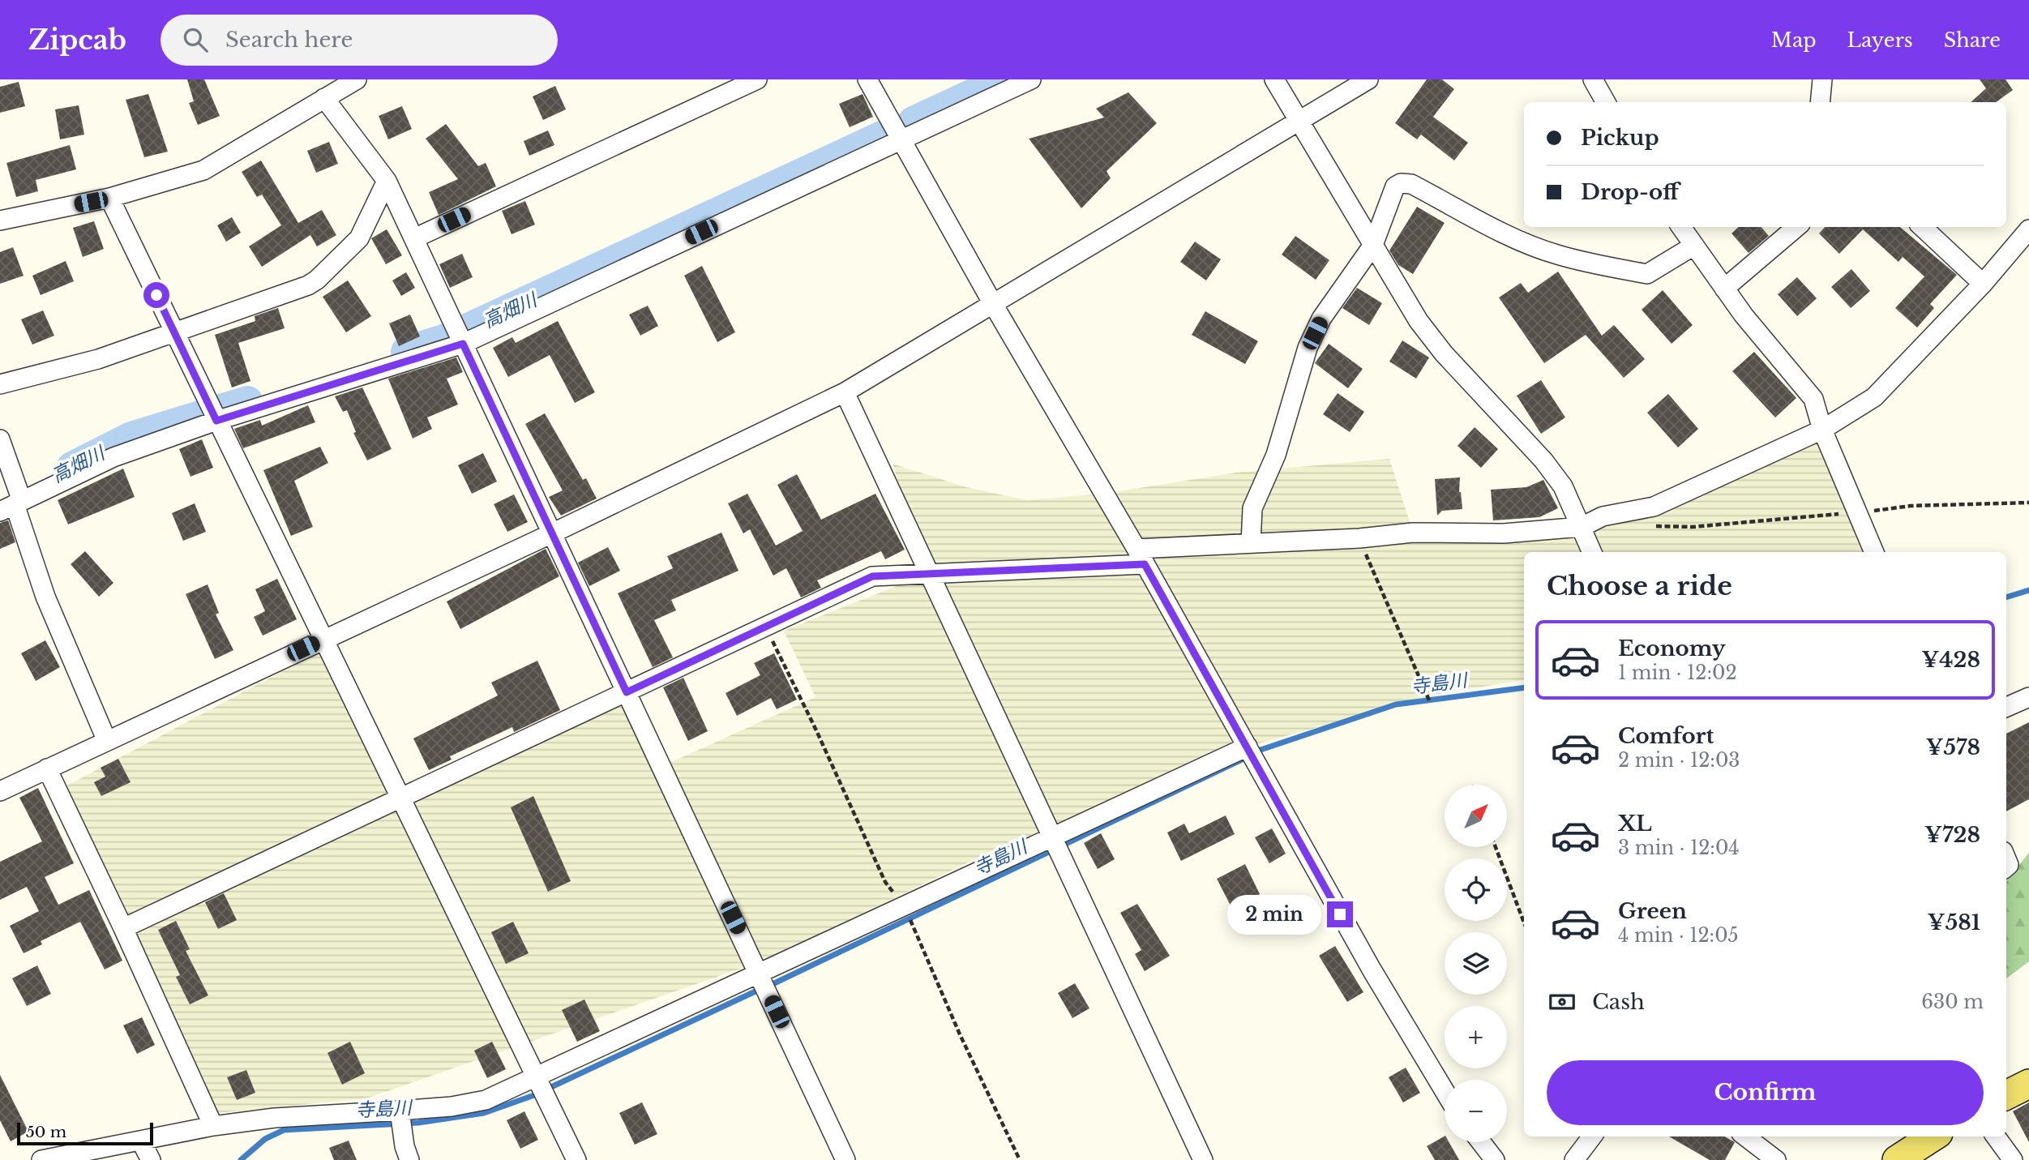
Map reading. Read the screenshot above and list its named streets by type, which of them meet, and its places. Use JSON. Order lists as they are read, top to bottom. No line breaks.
{"water":["高畑川","寺島川"],"scale_bar":"50 m","north":"top right","page":{"header":"Zipcab","search":"Search here","nav":["Map","Layers","Share"],"banner":["Pickup","Drop-off"],"heading":"Choose a ride","list":[{"name":"Economy","note":"1 min · 12:02","value":"¥428"},{"name":"Comfort","note":"2 min · 12:03","value":"¥578"},{"name":"XL","note":"3 min · 12:04","value":"¥728"},{"name":"Green","note":"4 min · 12:05","value":"¥581"}],"map_buttons":["+","−"],"bubble":"2 min","pay":["Cash","630 m"],"buttons":"Confirm","scale":"50 m"}}
